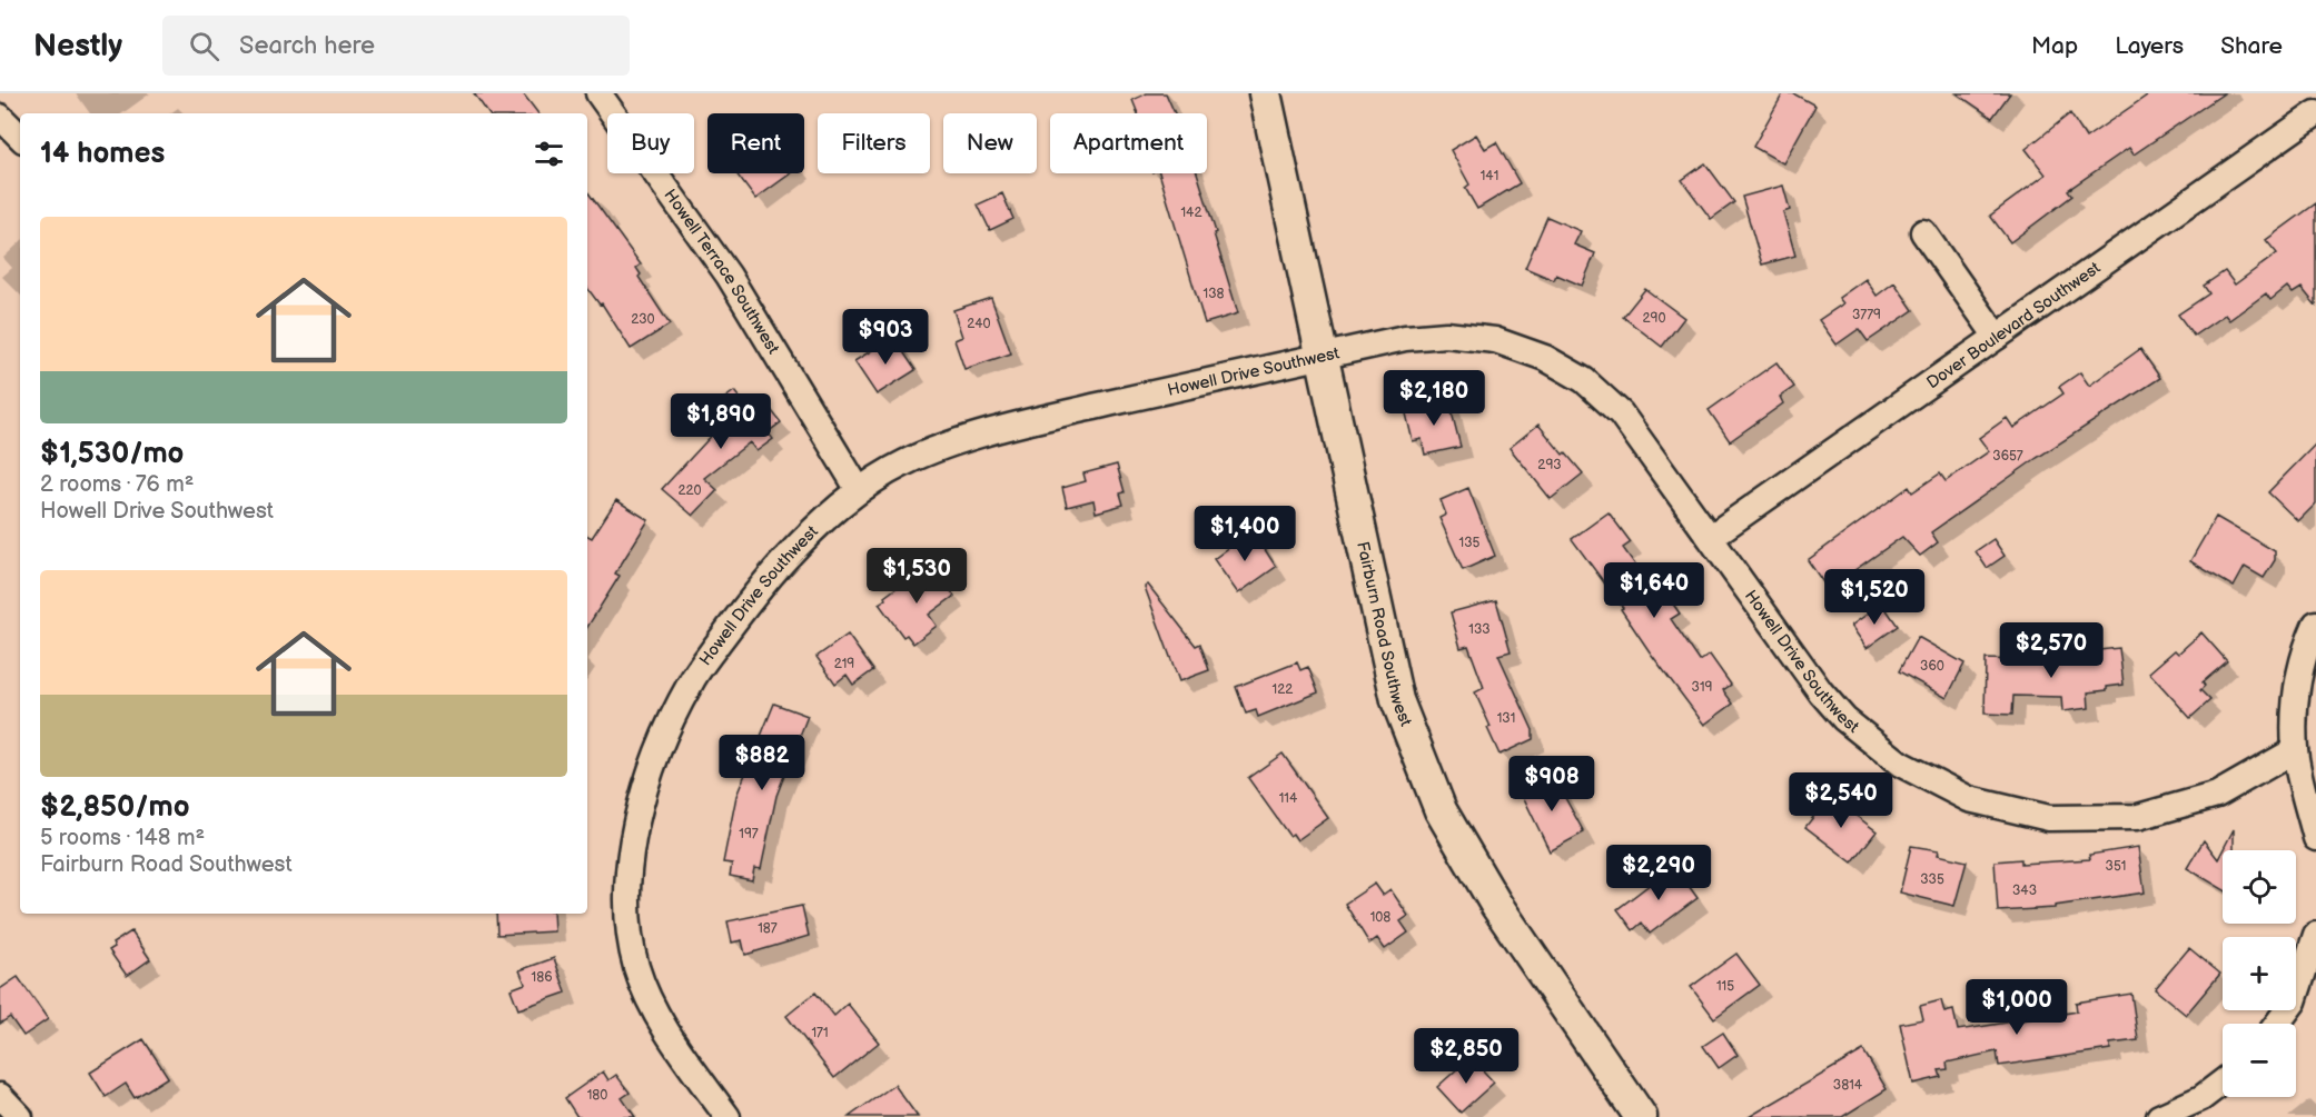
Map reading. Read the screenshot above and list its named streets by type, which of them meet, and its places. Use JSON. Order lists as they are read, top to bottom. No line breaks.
{"streets":{"street":["Howell Terrace Southwest","Dover Boulevard Southwest","Howell Drive Southwest","Fairburn Road Southwest"]},"crossings":[["Howell Terrace Southwest","Howell Drive Southwest"],["Dover Boulevard Southwest","Howell Drive Southwest"],["Howell Drive Southwest","Fairburn Road Southwest"]],"house_numbers":["141","142","138","3779","290","230","240","3657","293","220","135","133","219","360","319","122","131","114","197","351","335","343","108","187","186","115","171","3814","180"],"page":{"header":"Nestly","search":"Search here","nav":["Map","Layers","Share"],"chip":["Buy","Rent","Filters","New","Apartment"],"heading":"14 homes","list":[{"name":"$1,530/mo","note":"2 rooms · 76 m² · Howell Drive Southwest"},{"name":"$2,850/mo","note":"5 rooms · 148 m² · Fairburn Road Southwest"}],"price":["$903","$2,180","$1,890","$1,400","$1,530","$1,640","$1,520","$2,570","$882","$908","$2,540","$2,290","$1,000","$2,850"],"map_buttons":["+","−"]}}
